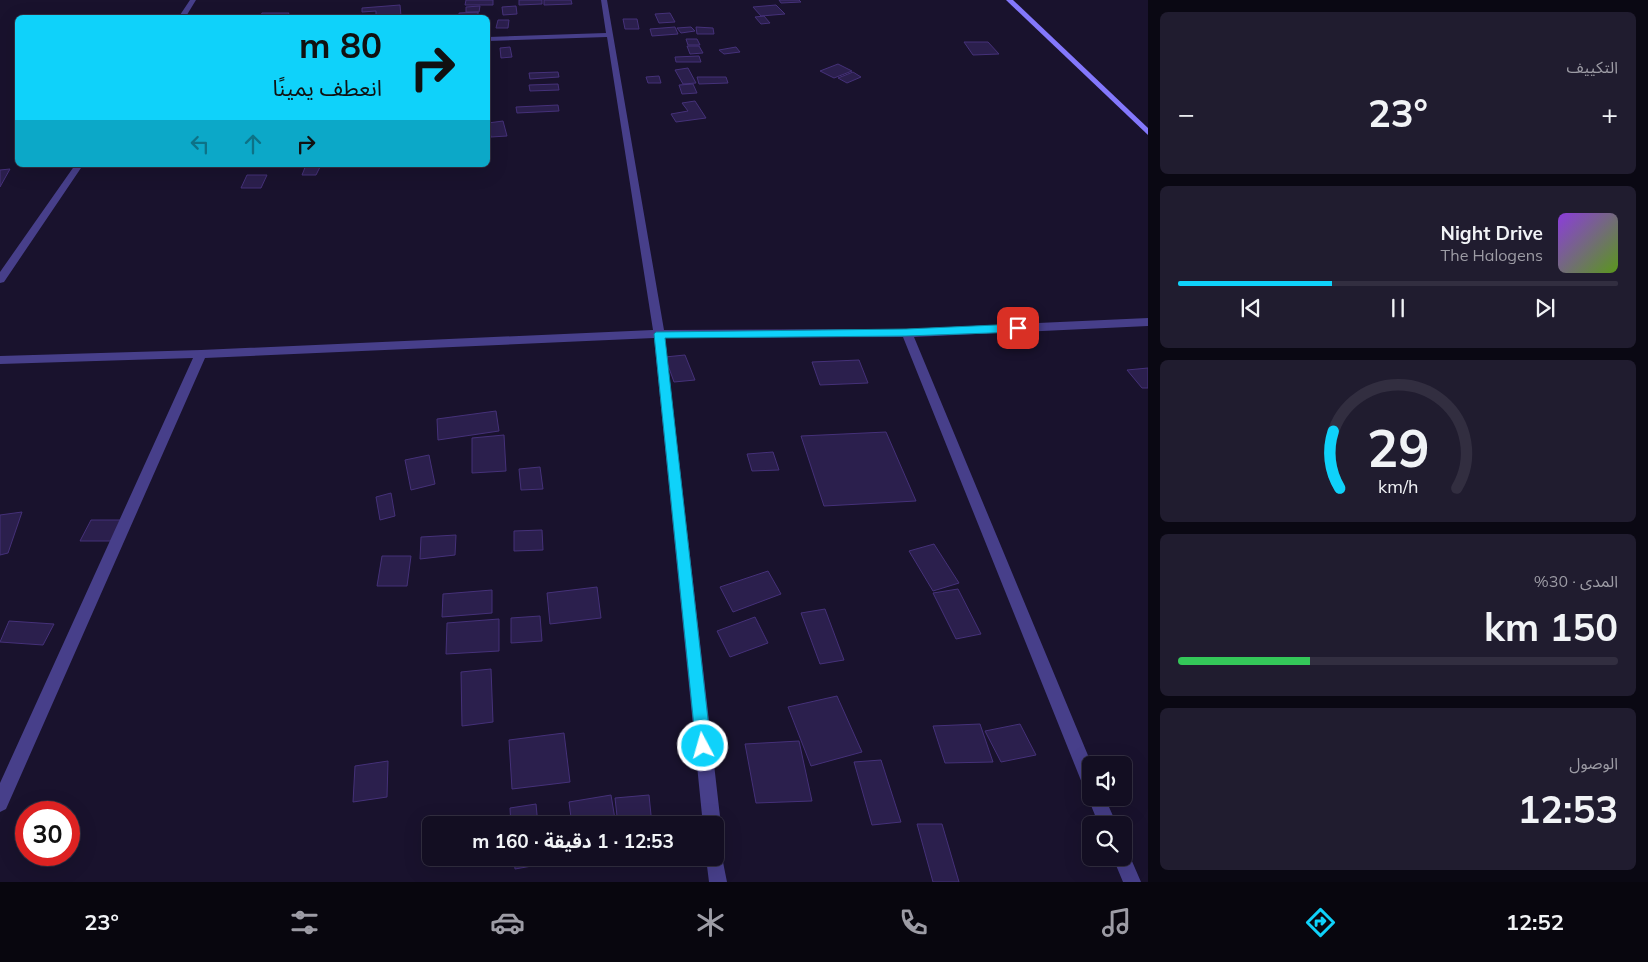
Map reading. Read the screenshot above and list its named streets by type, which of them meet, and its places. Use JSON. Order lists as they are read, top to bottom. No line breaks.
{"page":{"tile":["التكييف",["المدى · 30%","150 km"],["الوصول","12:53"]],"turn":["80 m","انعطف يمينًا"],"heat":["−","23°","+"],"song":["Night Drive","The Halogens"],"limit":"30","trip":"12:53 · 1 دقيقة · 160 m","tabs":["12:52","23°"],"gauge":["29","km/h"]}}
